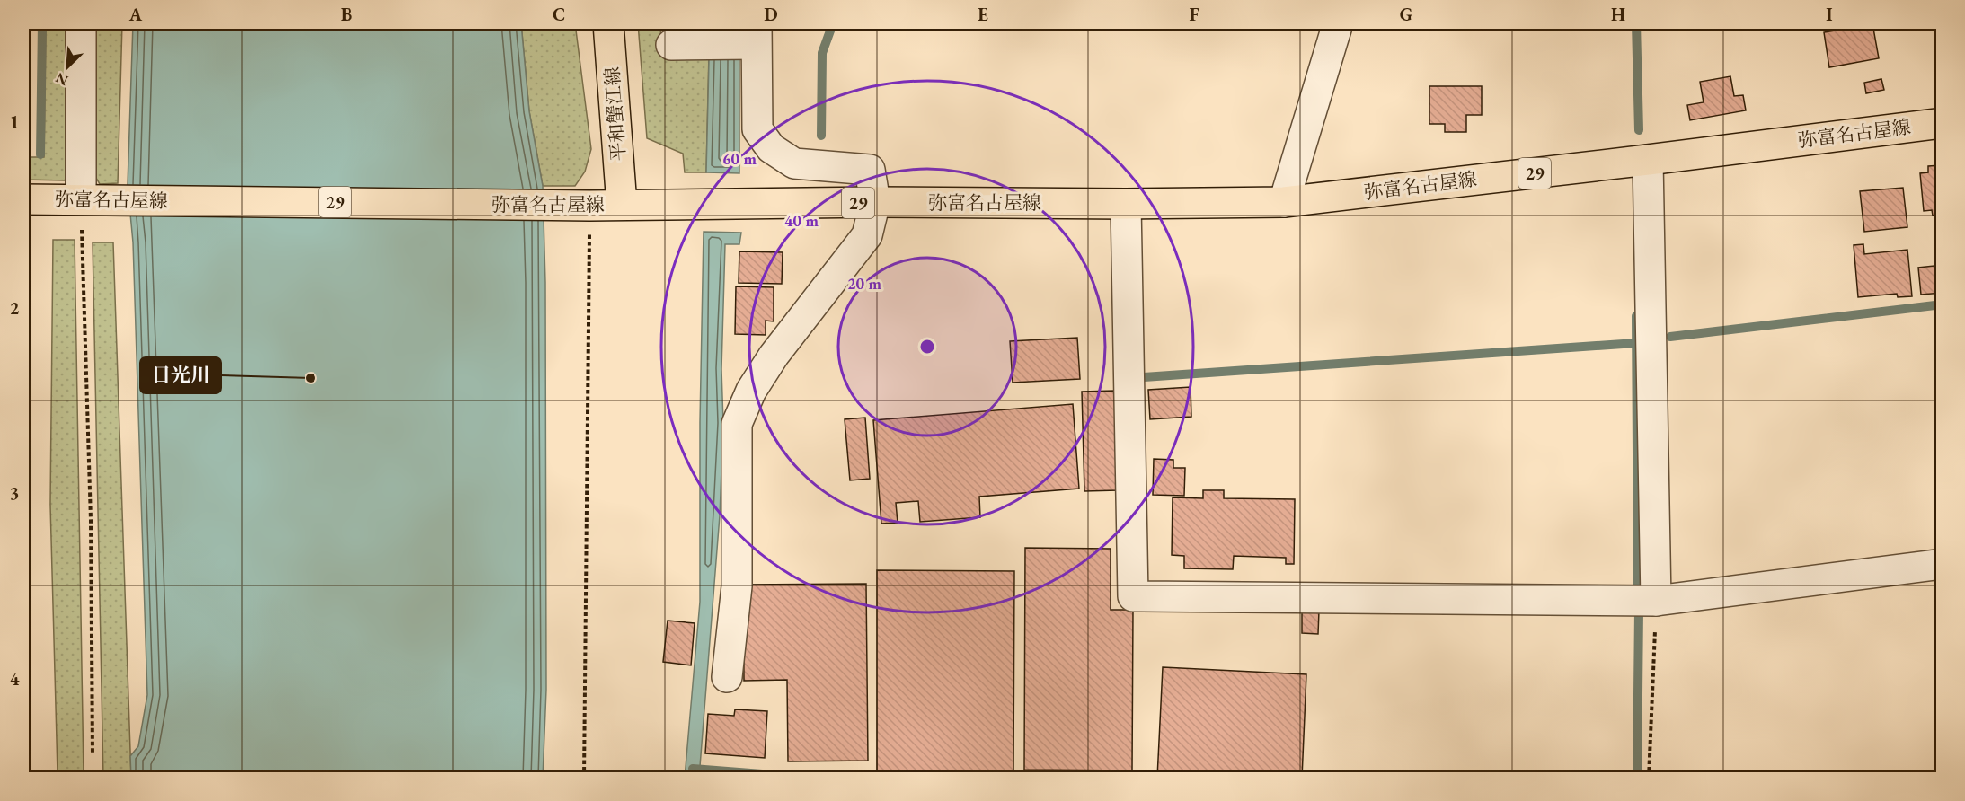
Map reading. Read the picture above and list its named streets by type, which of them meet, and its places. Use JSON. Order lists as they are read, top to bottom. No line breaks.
{"streets":{"main road":["平和蟹江線","弥富名古屋線","29"]},"crossings":[["平和蟹江線","弥富名古屋線"]],"places":["日光川"],"north":"bottom left","grid":{"columns":["A","B","C","D","E","F","G","H","I"],"rows":["1","2","3","4"]},"rings":["60 m","40 m","20 m"]}
